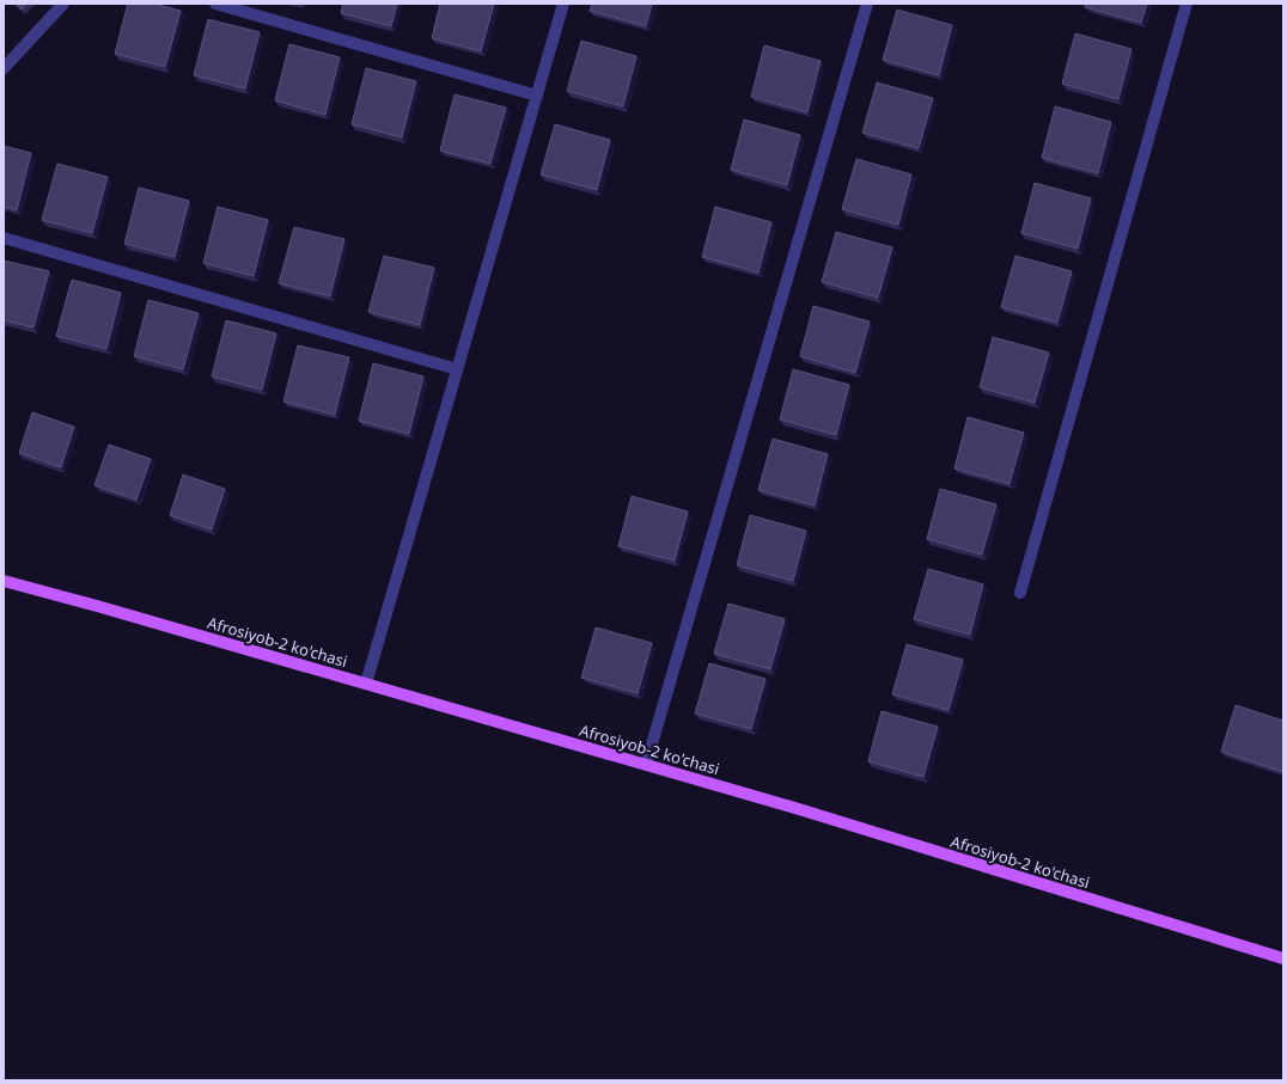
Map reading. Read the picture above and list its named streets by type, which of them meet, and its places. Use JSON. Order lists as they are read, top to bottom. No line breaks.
{"streets":{"main road":["Afrosiyob-2 ko'chasi"]}}
